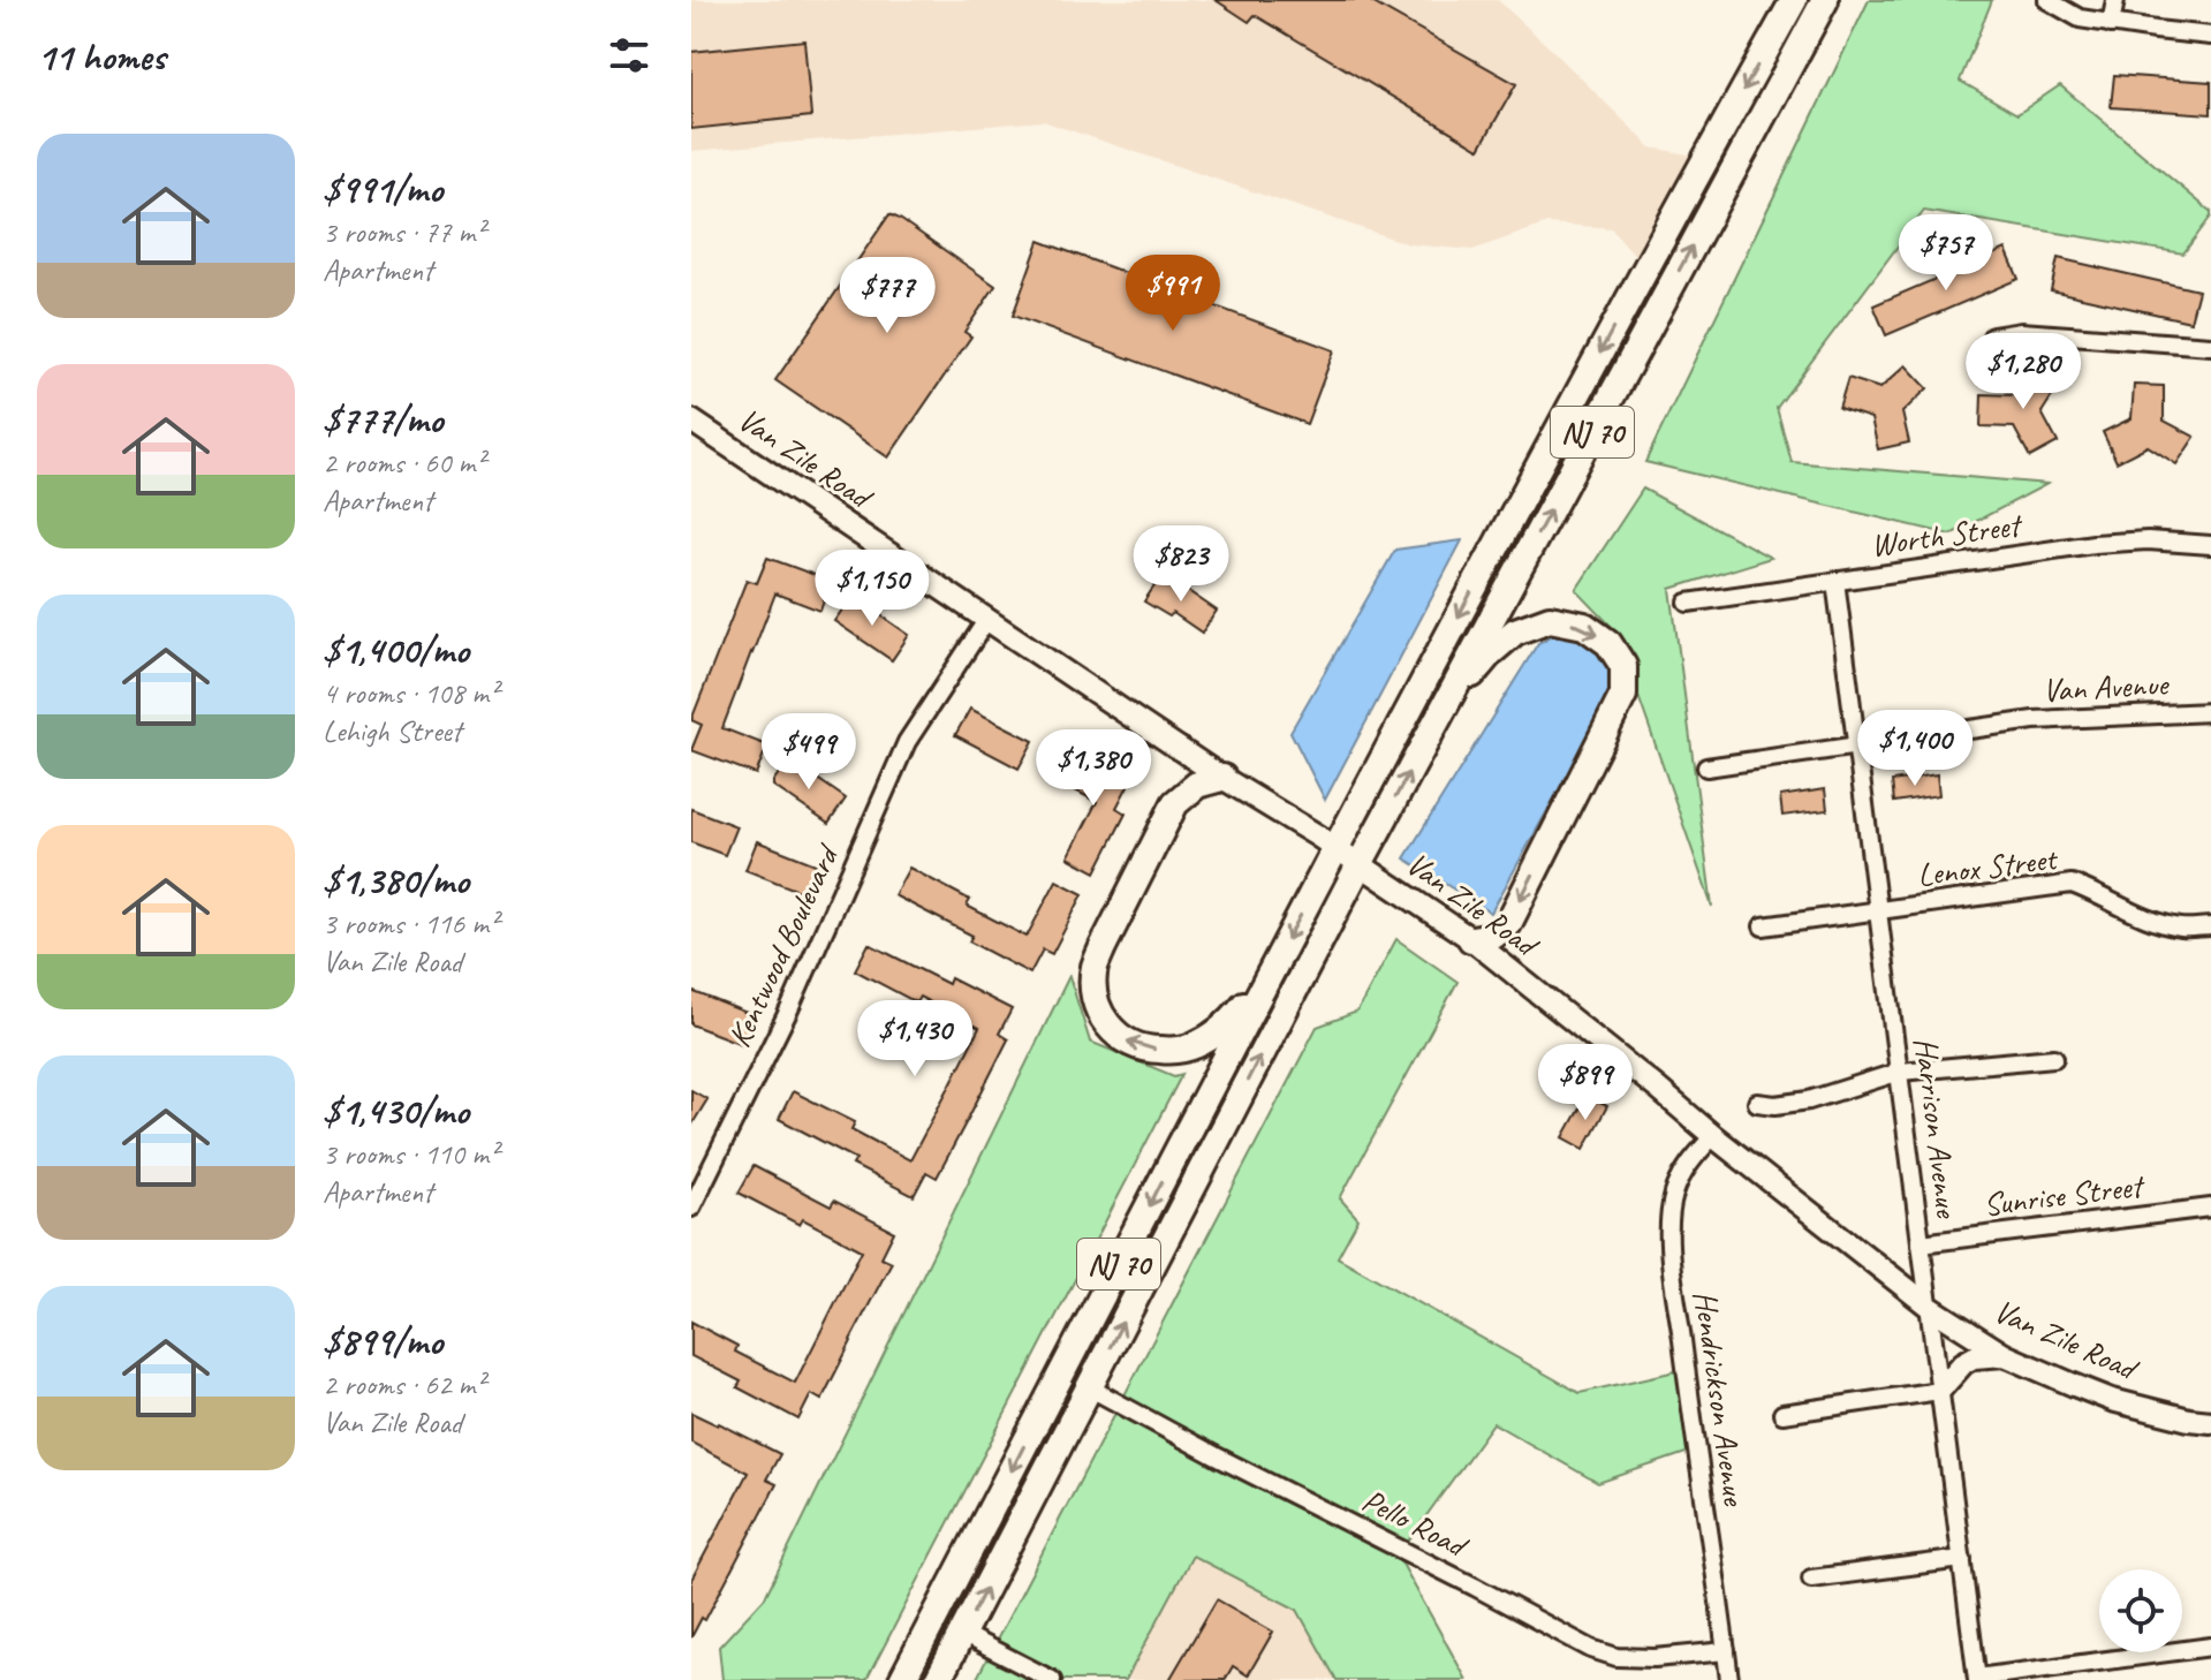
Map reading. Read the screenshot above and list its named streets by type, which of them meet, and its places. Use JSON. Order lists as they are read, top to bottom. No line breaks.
{"streets":{"highway":["NJ 70"],"street":["Van Zile Road","Worth Street","Van Avenue","Lenox Street","Kentwood Boulevard","Harrison Avenue","Sunrise Street","Hendrickson Avenue","Pello Road"]},"crossings":[["NJ 70","Van Zile Road"],["NJ 70","Pello Road"],["Van Zile Road","Kentwood Boulevard"],["Van Zile Road","Harrison Avenue"],["Van Zile Road","Hendrickson Avenue"],["Worth Street","Harrison Avenue"],["Van Avenue","Harrison Avenue"],["Lenox Street","Harrison Avenue"],["Harrison Avenue","Sunrise Street"],["Hendrickson Avenue","Pello Road"]],"page":{"heading":"11 homes","list":[{"name":"$991/mo","note":"3 rooms · 77 m² · Apartment"},{"name":"$777/mo","note":"2 rooms · 60 m² · Apartment"},{"name":"$1,400/mo","note":"4 rooms · 108 m² · Lehigh Street"},{"name":"$1,380/mo","note":"3 rooms · 116 m² · Van Zile Road"},{"name":"$1,430/mo","note":"3 rooms · 110 m² · Apartment"},{"name":"$899/mo","note":"2 rooms · 62 m² · Van Zile Road"}],"price":["$757","$991","$777","$1,280","$823","$1,150","$1,400","$499","$1,380","$1,430","$899"]}}
